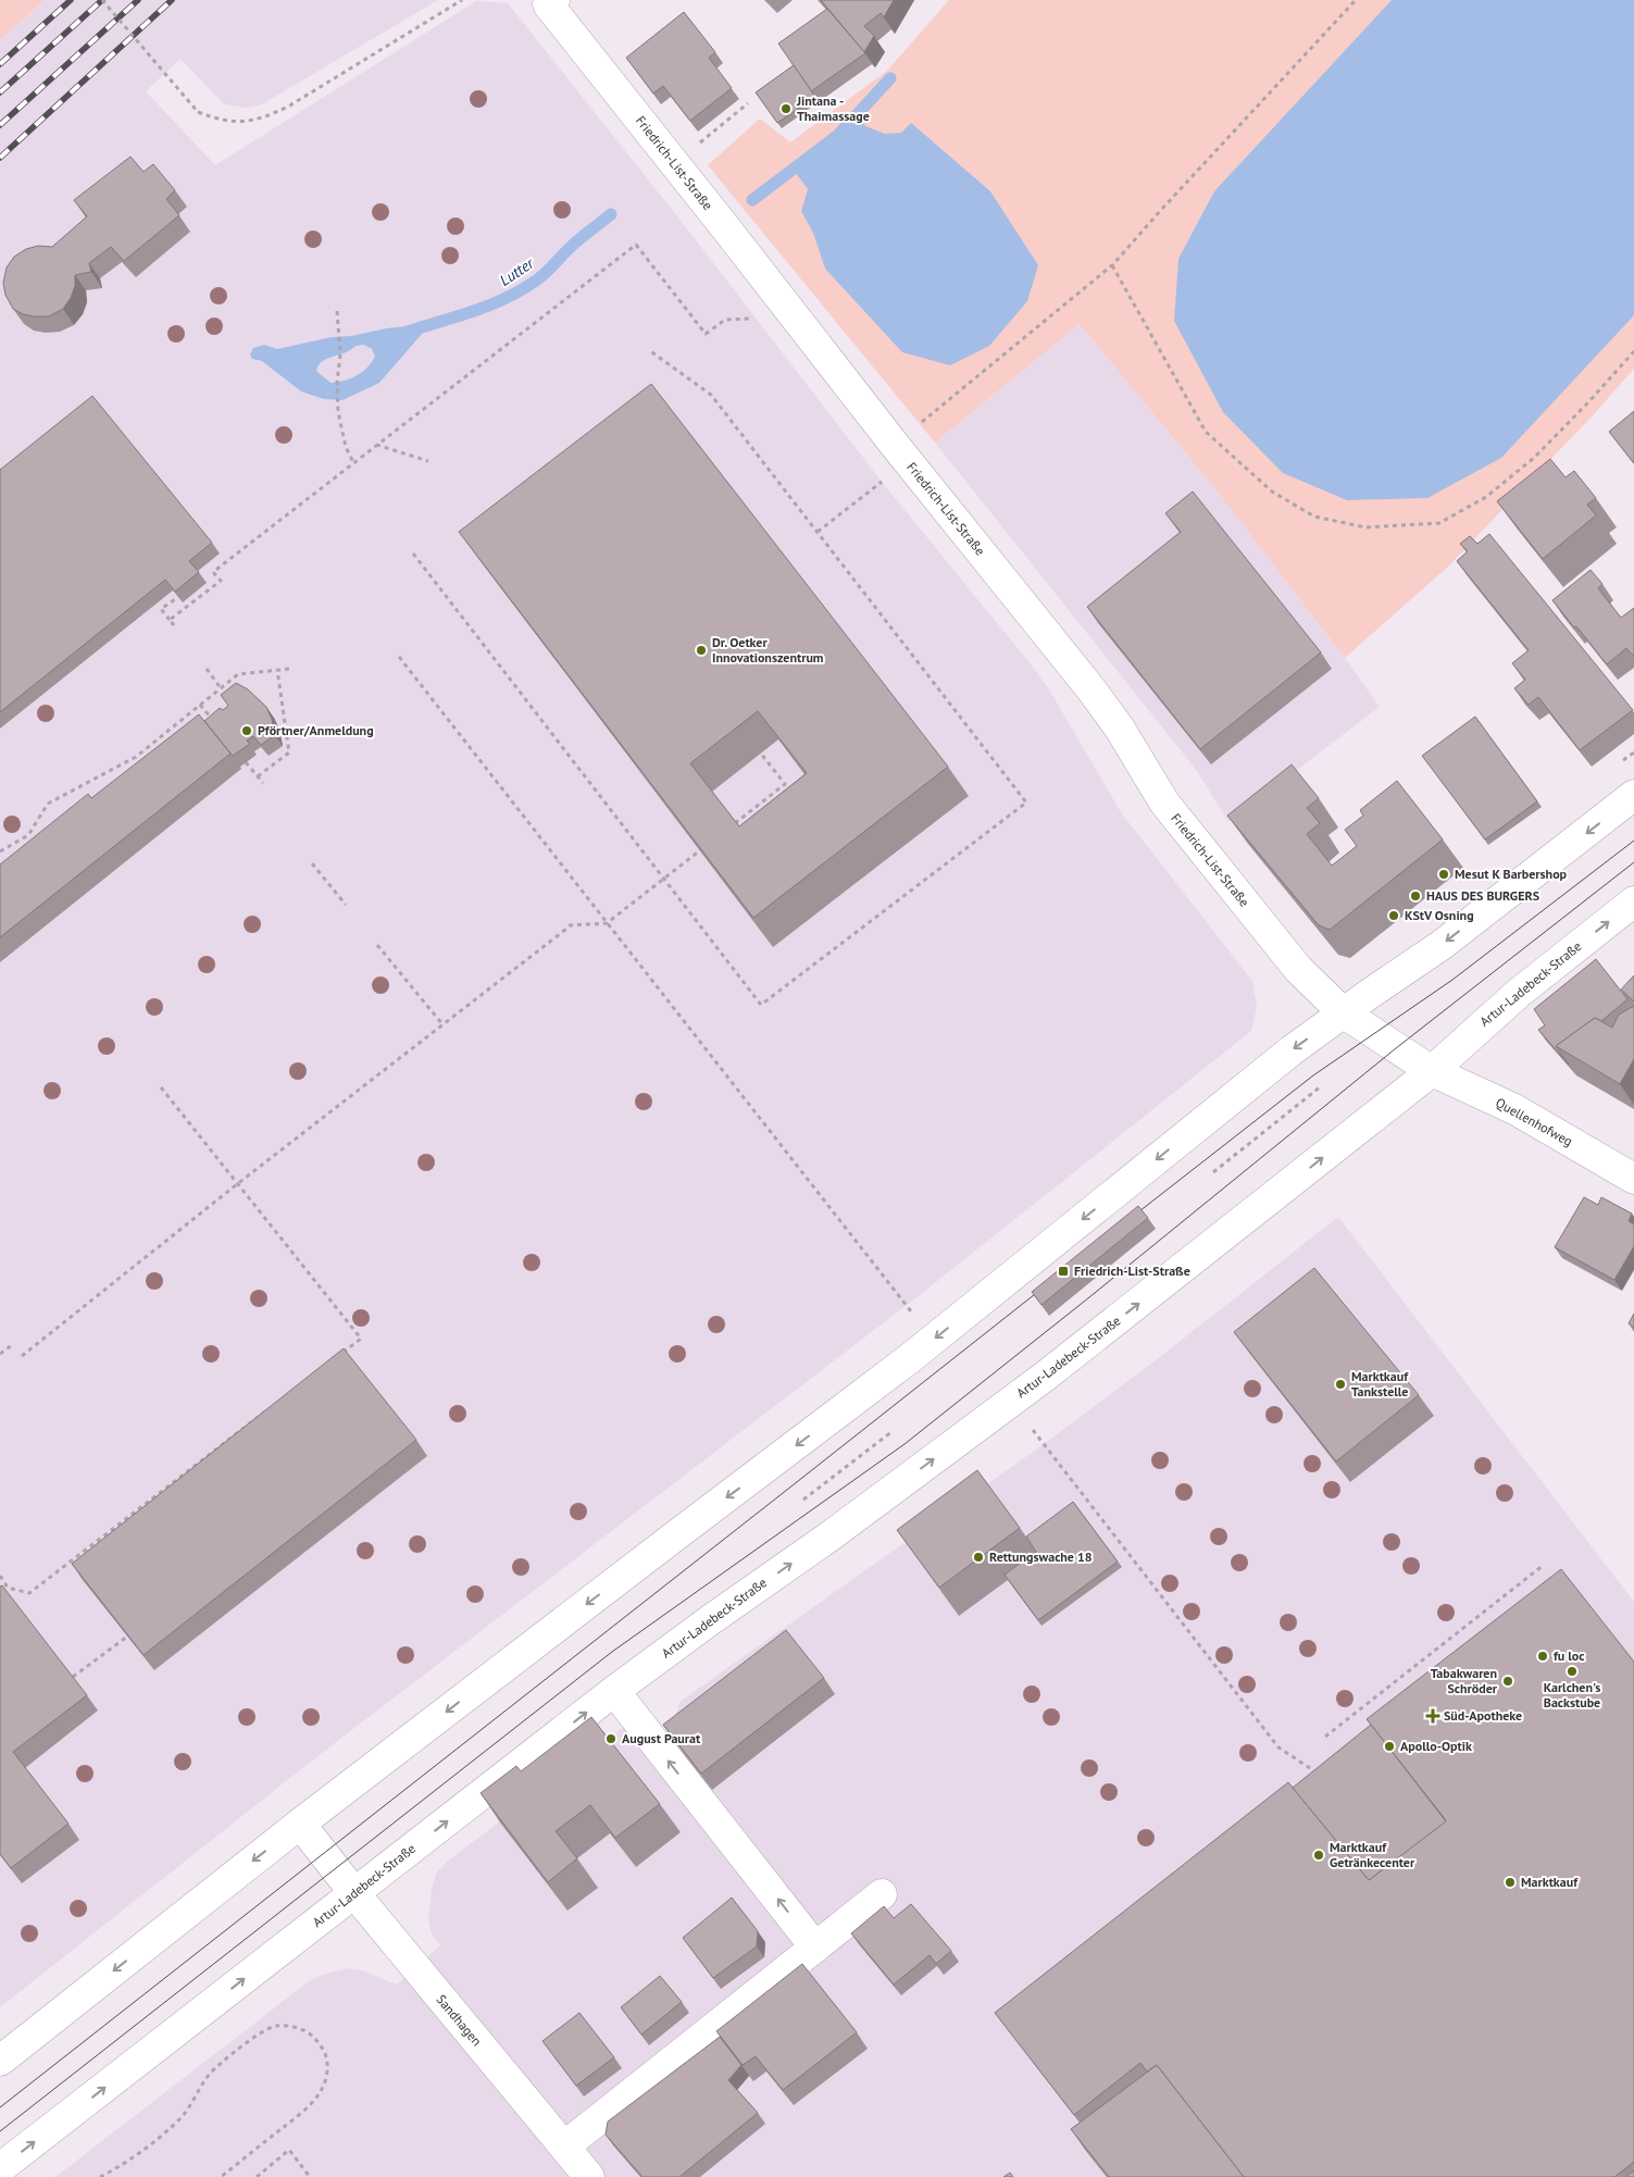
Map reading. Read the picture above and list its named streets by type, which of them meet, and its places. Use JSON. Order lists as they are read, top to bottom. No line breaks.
{"streets":{"street":["Friedrich-List-Straße","Artur-Ladebeck-Straße","Quellenhofweg","Sandhagen"]},"crossings":[["Artur-Ladebeck-Straße","Quellenhofweg"],["Artur-Ladebeck-Straße","Sandhagen"]],"water":["Lutter"],"places":{"other":["Jintana - Thaimassage","Dr. Oetker Innovationszentrum","Pförtner/Anmeldung","Mesut K Barbershop","HAUS DES BURGERS","KStV Osning","Marktkauf Tankstelle","Rettungswache 18","fu loc","Karlchen's Backstube","Tabakwaren Schröder","August Paurat","Apollo-Optik","Marktkauf Getränkecenter","Marktkauf"],"transit":["Friedrich-List-Straße"],"health":["Süd-Apotheke"]}}
